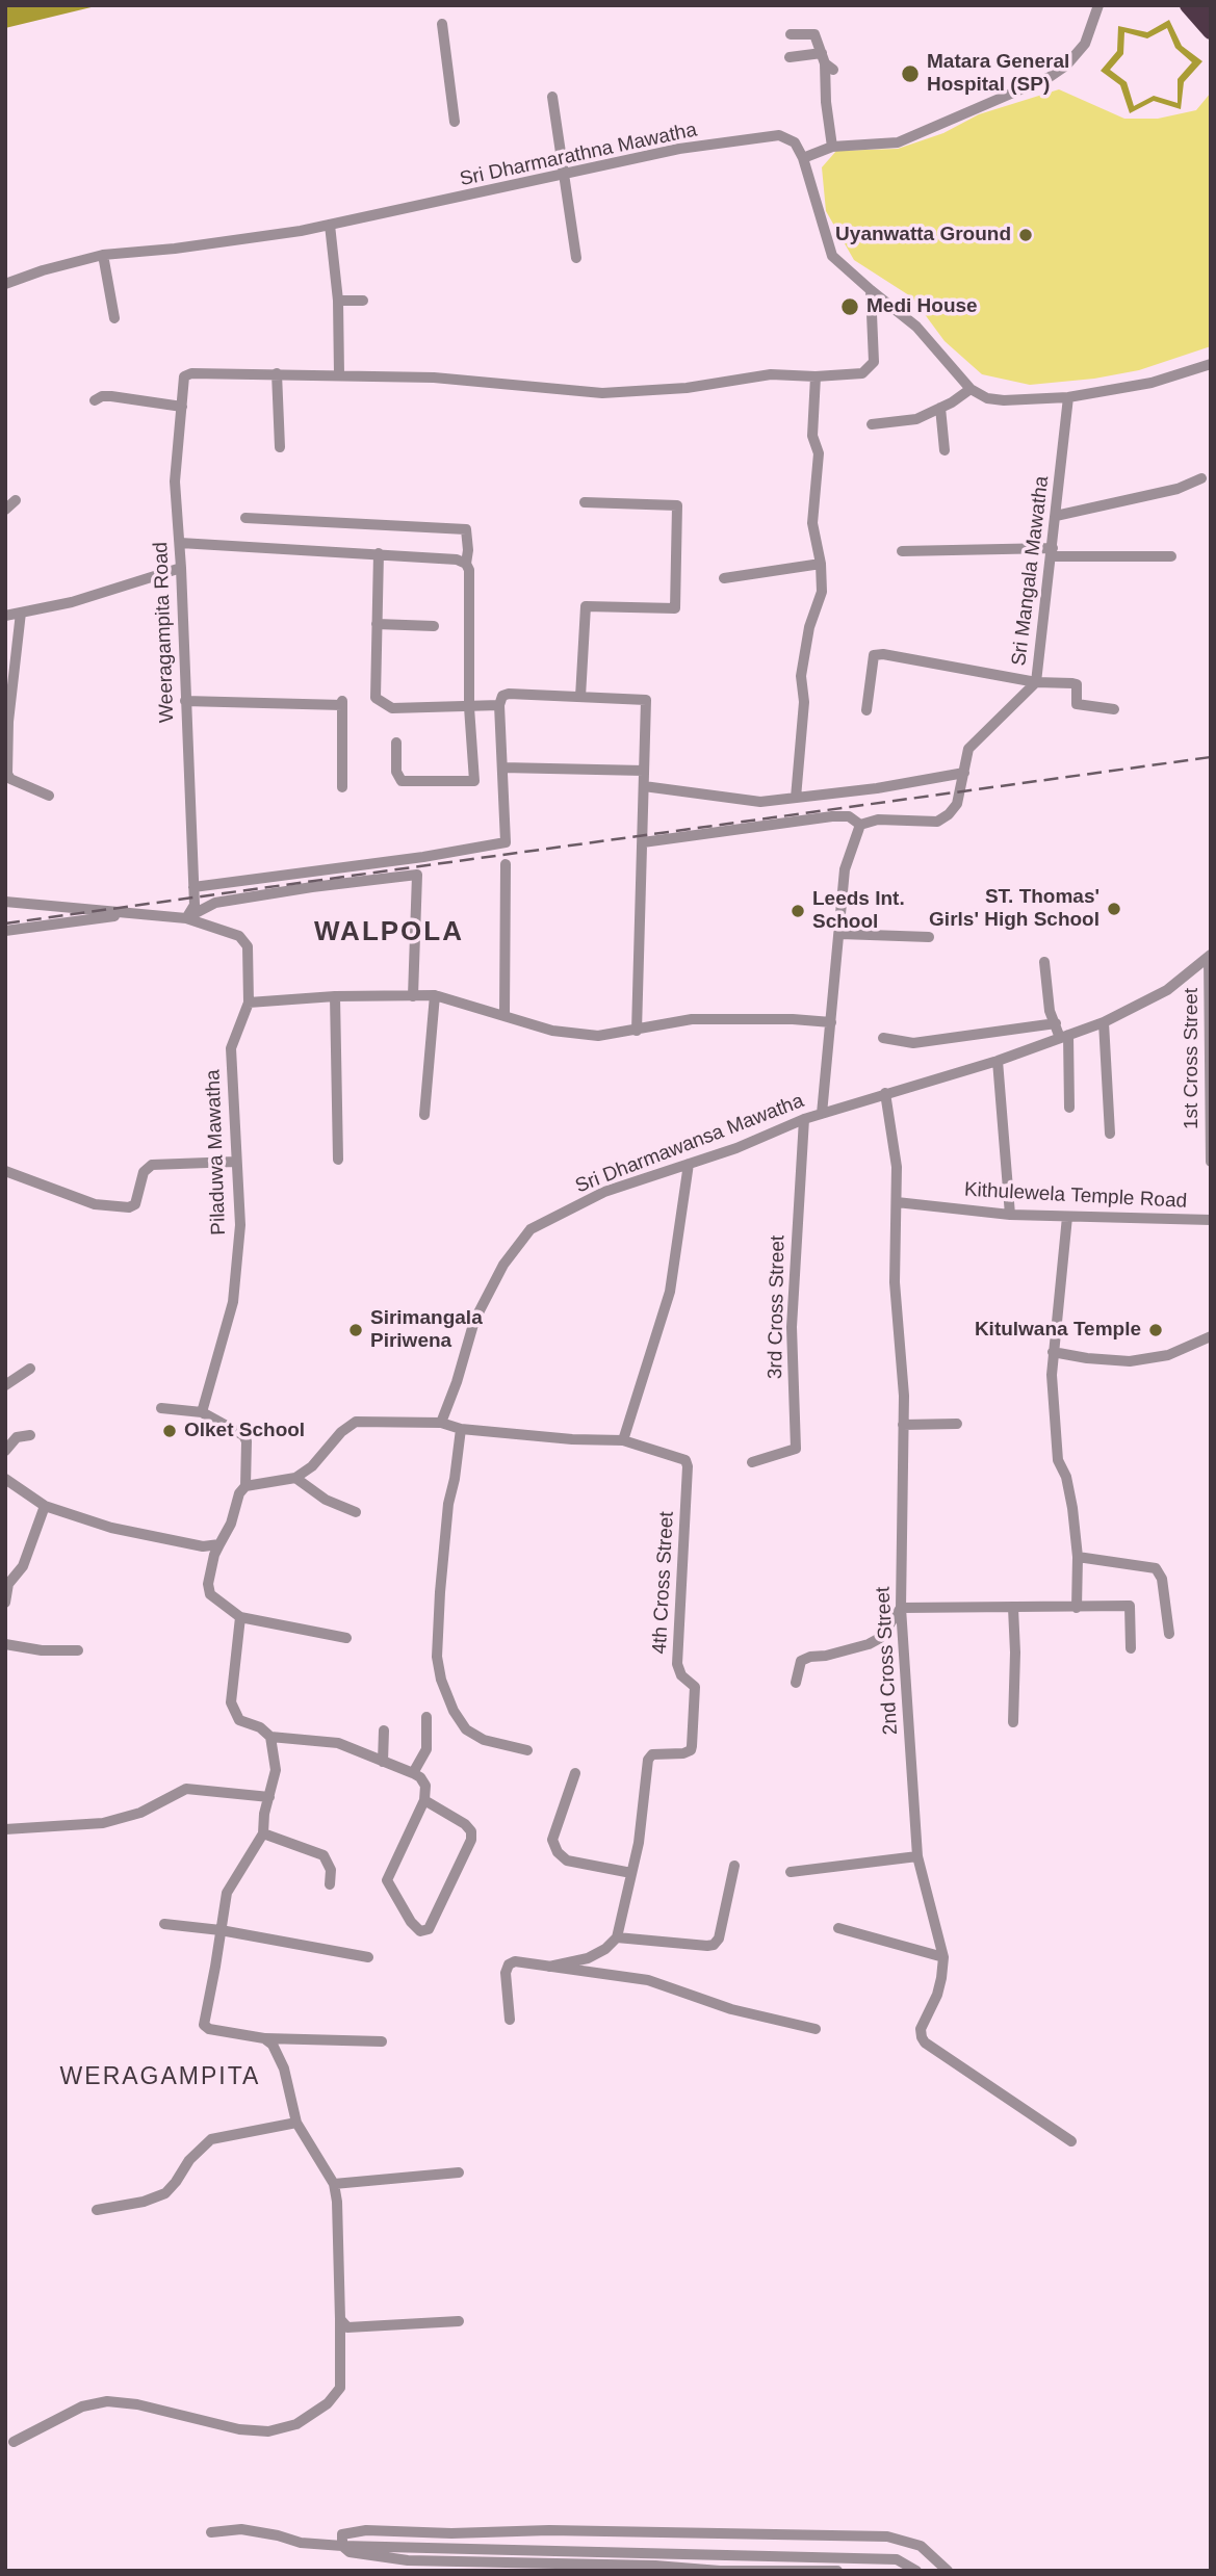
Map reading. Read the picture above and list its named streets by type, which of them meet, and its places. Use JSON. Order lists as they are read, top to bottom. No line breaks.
{"streets":{"street":["Sri Dharmarathna Mawatha","Sri Mangala Mawatha","Weeragampita Road","1st Cross Street","Sri Dharmawansa Mawatha","Piladuwa Mawatha","Kithulewela Temple Road","3rd Cross Street","4th Cross Street","2nd Cross Street"]},"crossings":[["Weeragampita Road","Piladuwa Mawatha"],["1st Cross Street","Sri Dharmawansa Mawatha"],["Sri Dharmawansa Mawatha","3rd Cross Street"],["Sri Dharmawansa Mawatha","2nd Cross Street"],["Kithulewela Temple Road","2nd Cross Street"]],"districts":["WALPOLA","WERAGAMPITA"],"places":["Matara General Hospital (SP)","Uyanwatta Ground","Medi House","ST. Thomas' Girls' High School","Leeds Int. School","Sirimangala Piriwena","Kitulwana Temple","Olket School"]}
